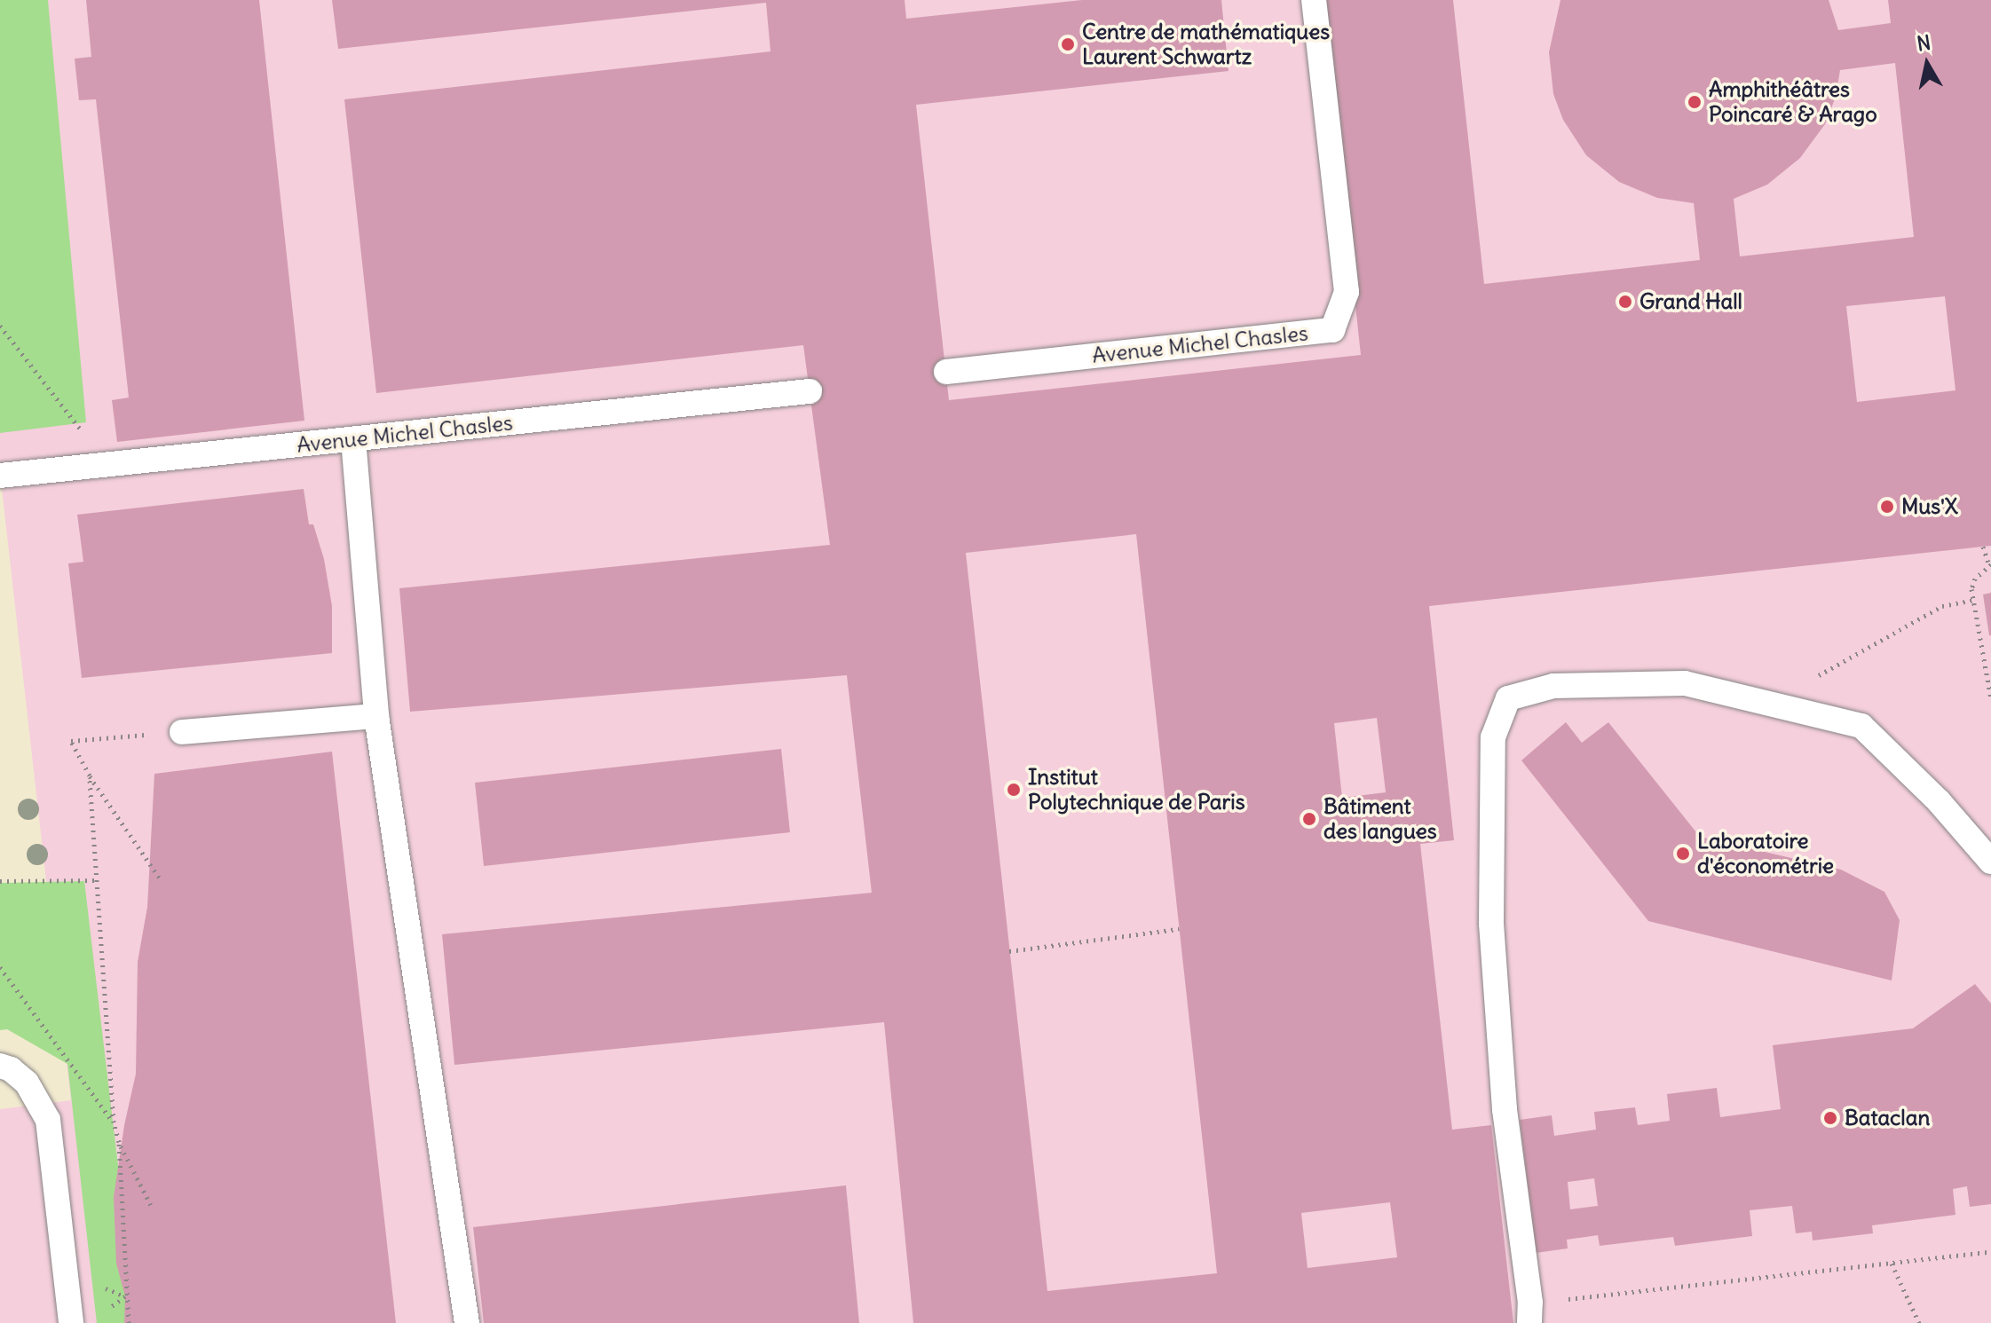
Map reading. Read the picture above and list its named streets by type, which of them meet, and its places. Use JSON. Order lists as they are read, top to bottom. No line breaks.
{"streets":{"lane":["Avenue Michel Chasles"]},"places":["Centre de mathématiques Laurent Schwartz","Amphithéâtres Poincaré & Arago","Grand Hall","Mus'X","Institut Polytechnique de Paris","Bâtiment des langues","Laboratoire d'économétrie","Bataclan"],"north":"top"}
